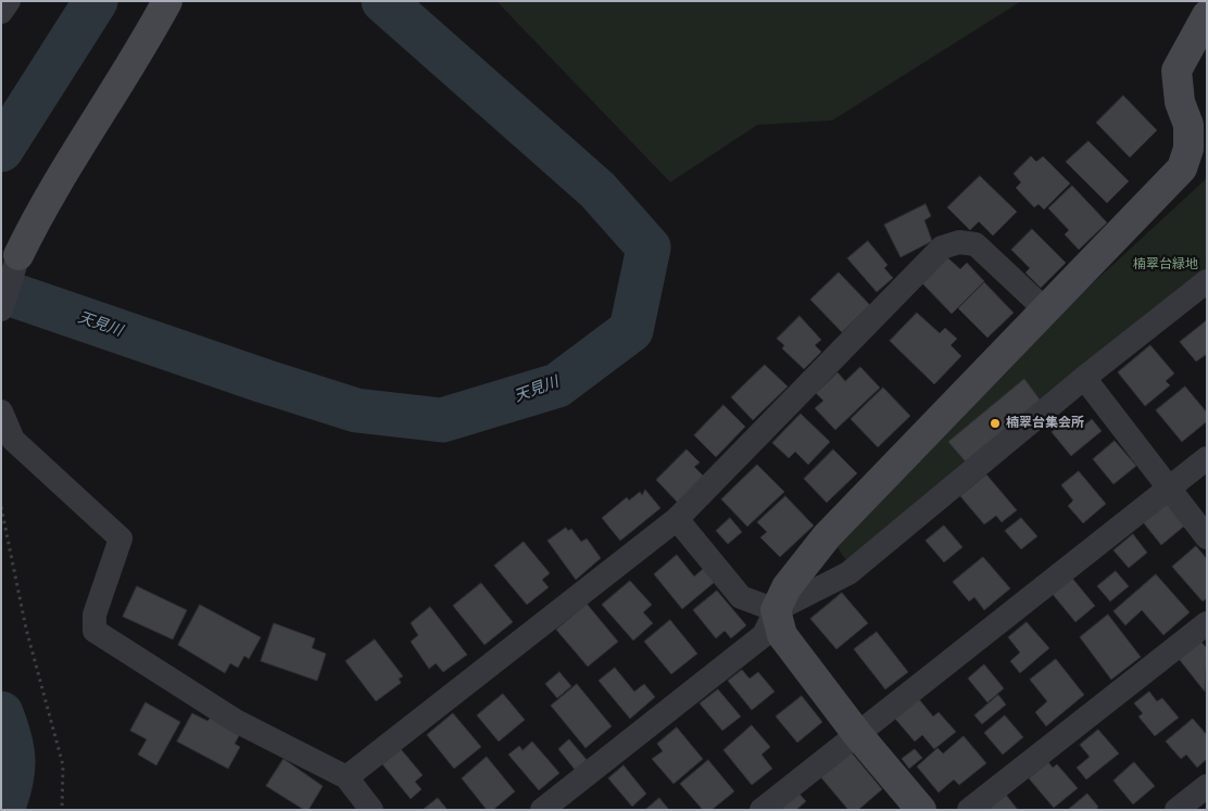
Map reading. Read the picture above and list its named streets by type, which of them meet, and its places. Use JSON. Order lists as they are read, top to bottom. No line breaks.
{"water":["天見川"],"parks":["楠翠台緑地"],"places":["楠翠台集会所"]}
